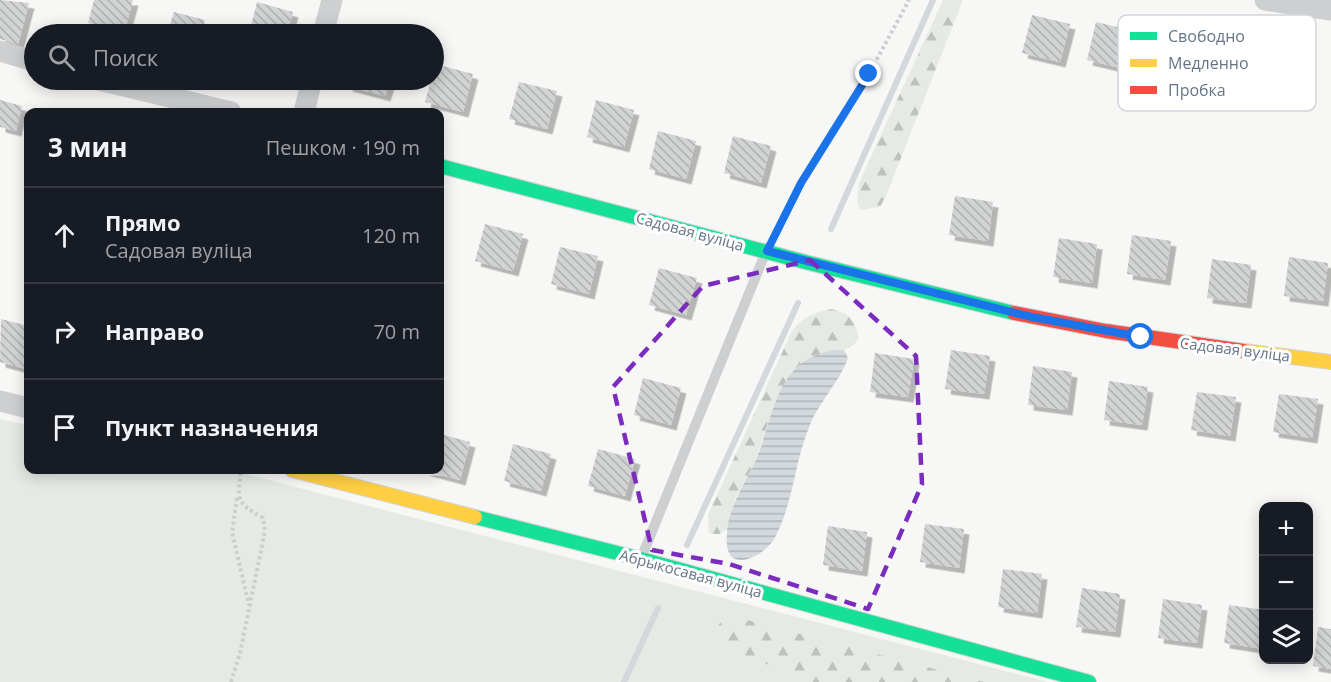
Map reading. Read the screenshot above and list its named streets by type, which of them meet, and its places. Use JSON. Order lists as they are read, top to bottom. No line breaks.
{"streets":{"street":["Садовая вуліца","Абрыкосавая вуліца"]},"legend":["Свободно","Медленно","Пробка"],"page":{"search":"Поиск","heading":["3 мин","Пешком · 190 m"],"list":[["Прямо","Садовая вуліца","120 m"],["Направо","70 m"],"Пункт назначения"],"map_buttons":["+","−"]}}
